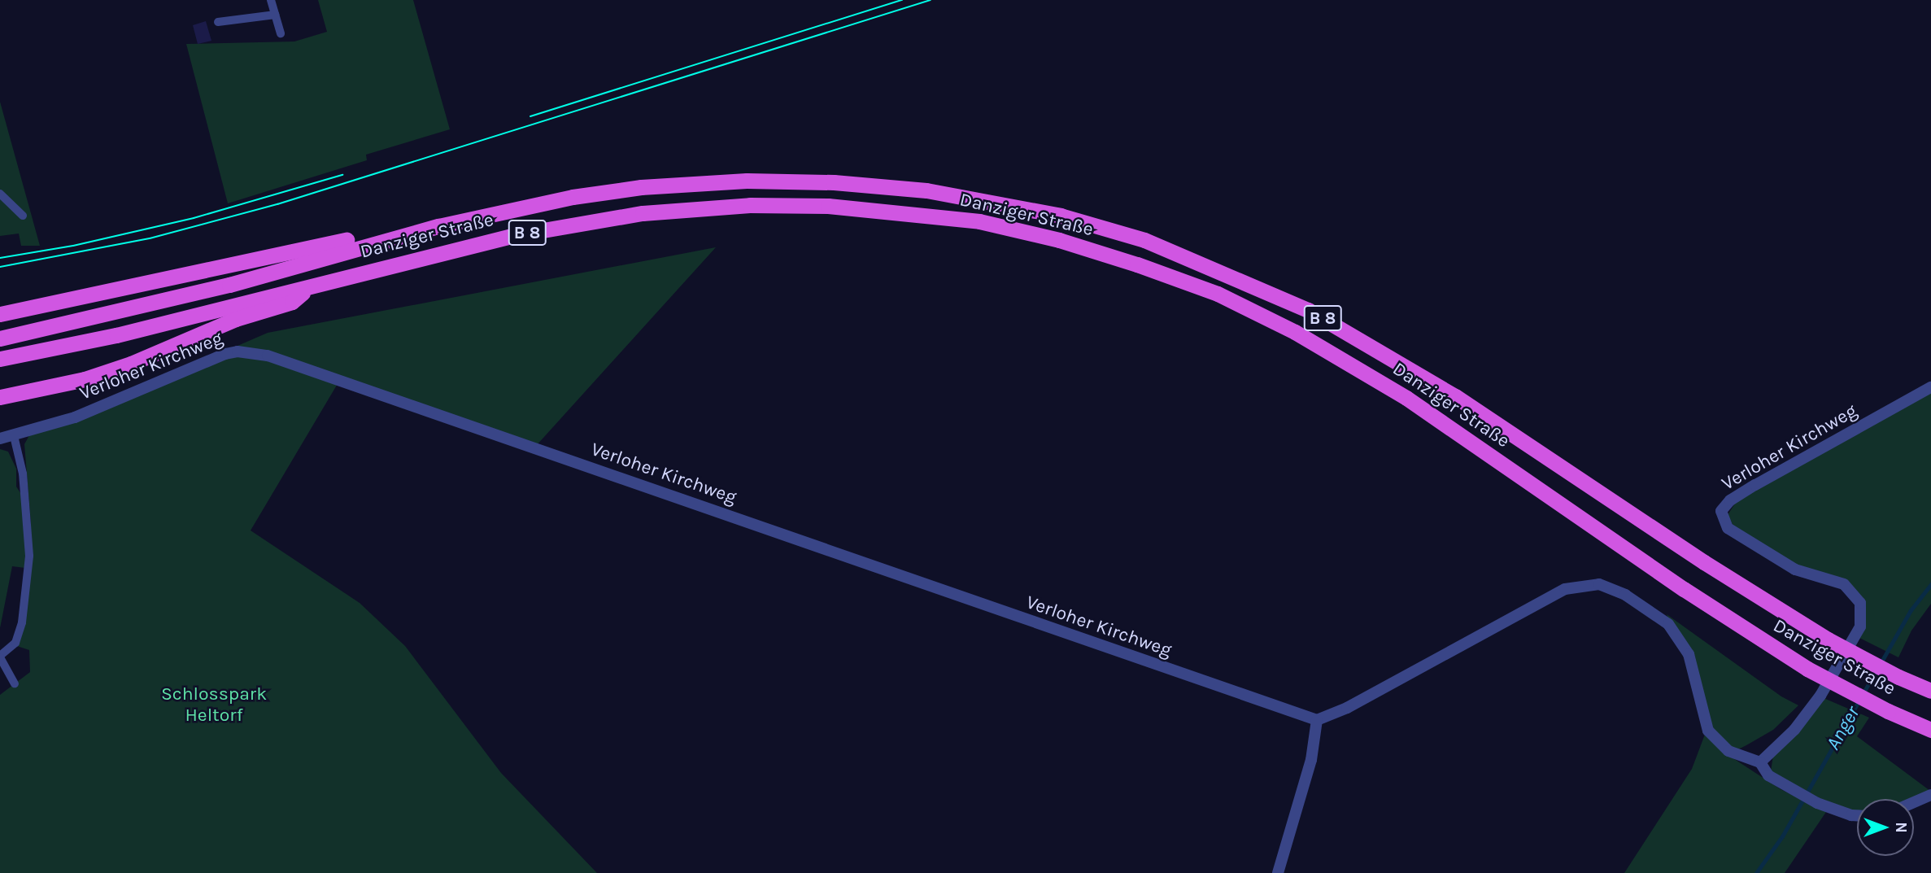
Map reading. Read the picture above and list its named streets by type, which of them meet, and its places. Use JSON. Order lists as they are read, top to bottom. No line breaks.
{"streets":{"highway":["Danziger Straße","B 8"],"street":["Verloher Kirchweg"]},"water":["Anger"],"parks":["Schlosspark Heltorf"],"north":"right"}
